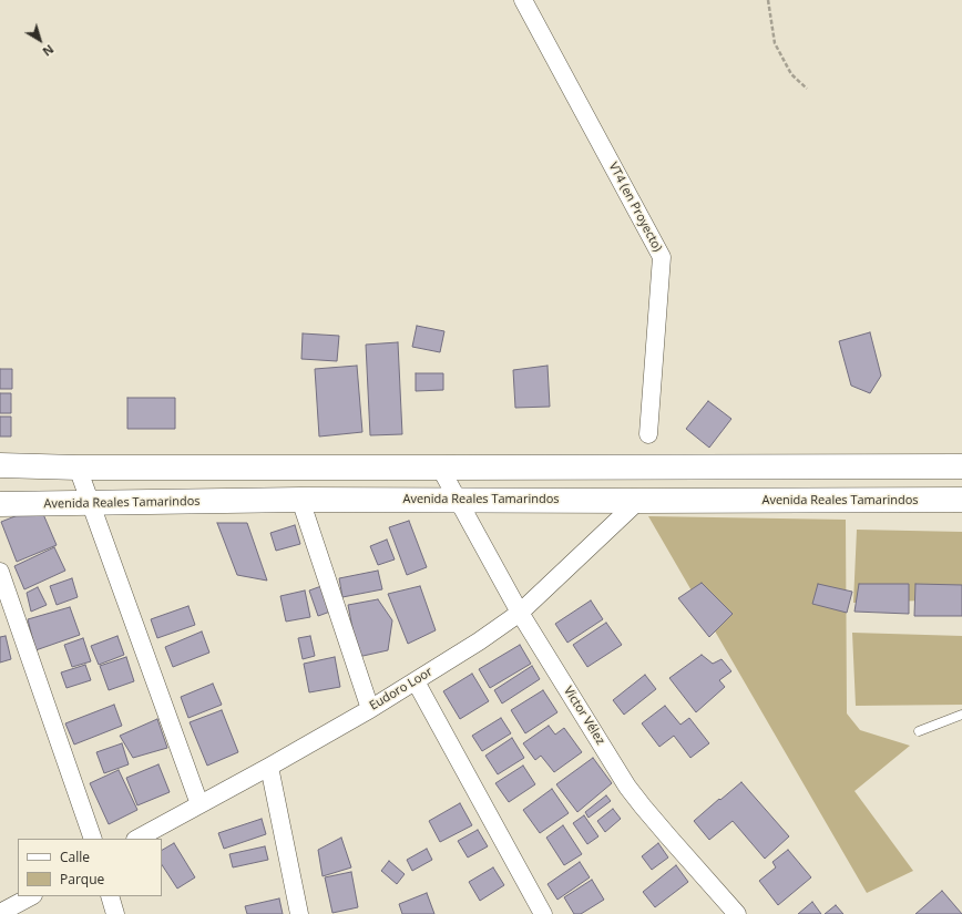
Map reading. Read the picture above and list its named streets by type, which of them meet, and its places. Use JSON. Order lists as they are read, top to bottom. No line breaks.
{"streets":{"main road":["Avenida Reales Tamarindos"],"street":["VT4 (en Proyecto)","Eudoro Loor","Victor Vélez"]},"crossings":[["Avenida Reales Tamarindos","Eudoro Loor"],["Avenida Reales Tamarindos","Victor Vélez"],["Eudoro Loor","Victor Vélez"]],"legend":["Calle","Parque"],"north":"bottom right"}
